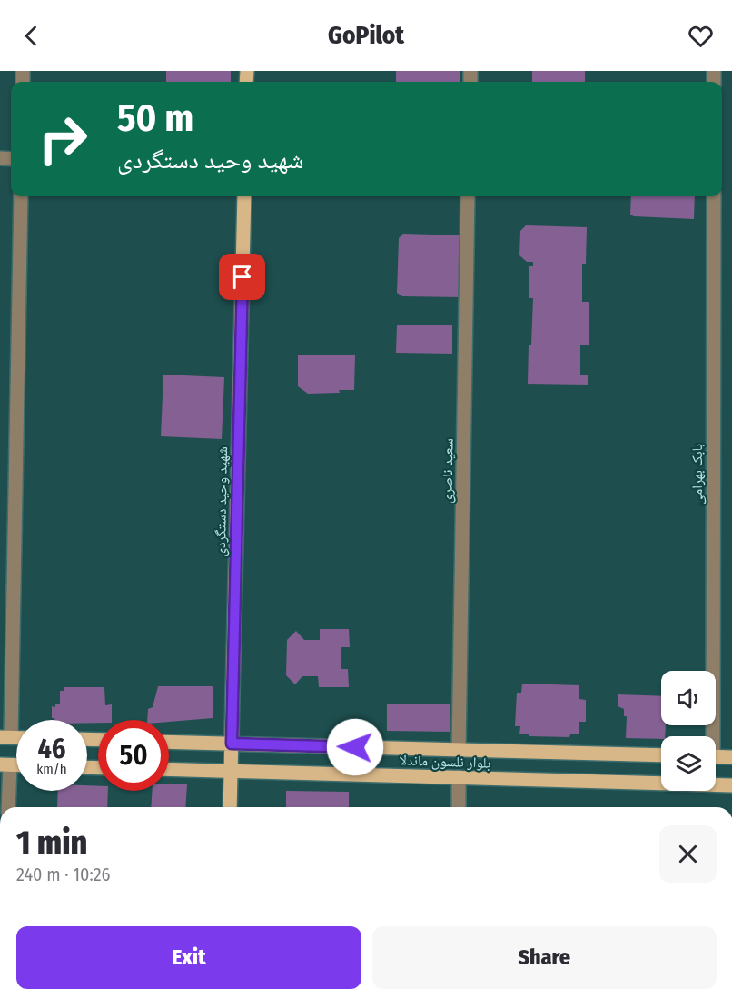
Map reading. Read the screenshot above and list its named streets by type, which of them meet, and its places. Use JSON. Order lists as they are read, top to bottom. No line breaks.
{"streets":{"main road":["شهید وحید دستگردی","بلوار نلسون ماندلا"],"street":["سعید ناصری","بابک بهرامی"]},"crossings":[["سعید ناصری","بلوار نلسون ماندلا"],["شهید وحید دستگردی","بلوار نلسون ماندلا"]],"page":{"header":"GoPilot","turn":["50 m","شهید وحید دستگردی"],"speed":"46 km/h","limit":"50","heading":["1 min","240 m · 10:26"],"buttons":["Exit","Share"]}}
